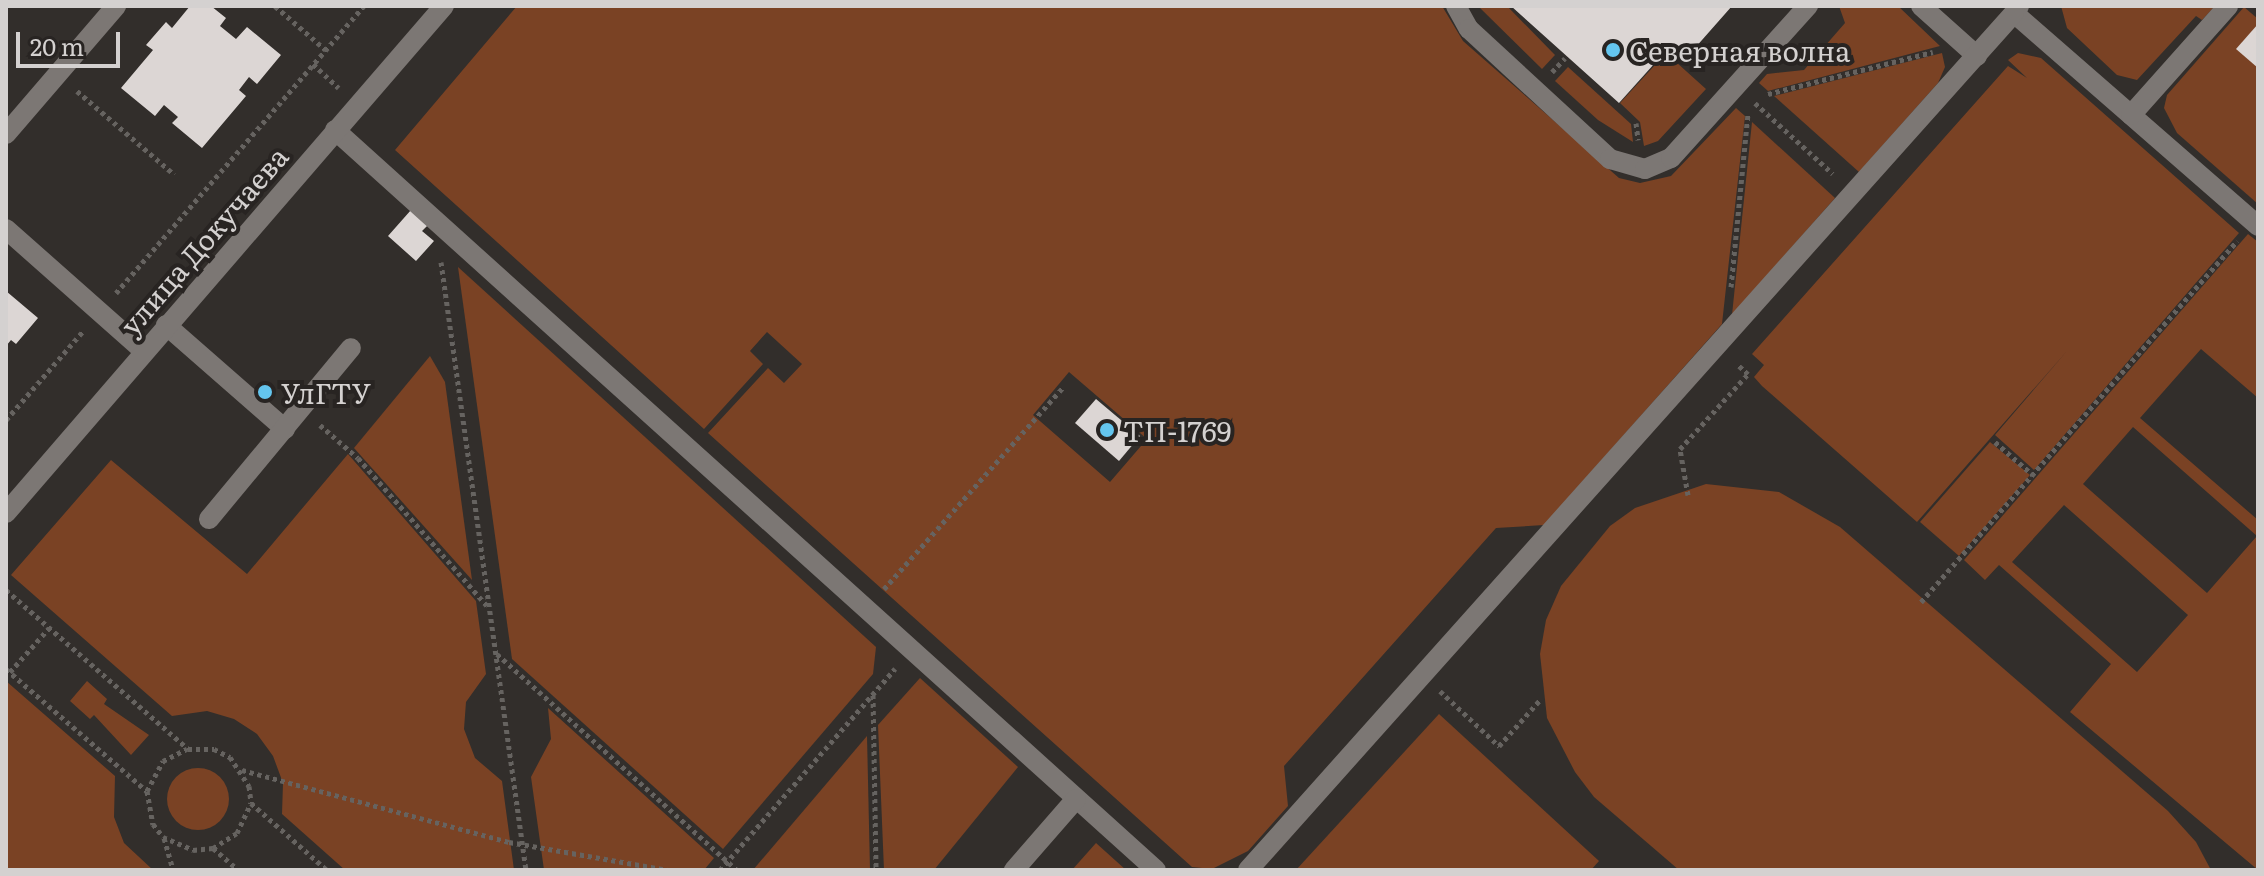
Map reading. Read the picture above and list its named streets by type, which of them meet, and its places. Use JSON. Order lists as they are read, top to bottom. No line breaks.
{"streets":{"street":["улица Докучаева"]},"places":["Северная волна","УлГТУ","ТП-1769"],"scale_bar":"20 m"}
